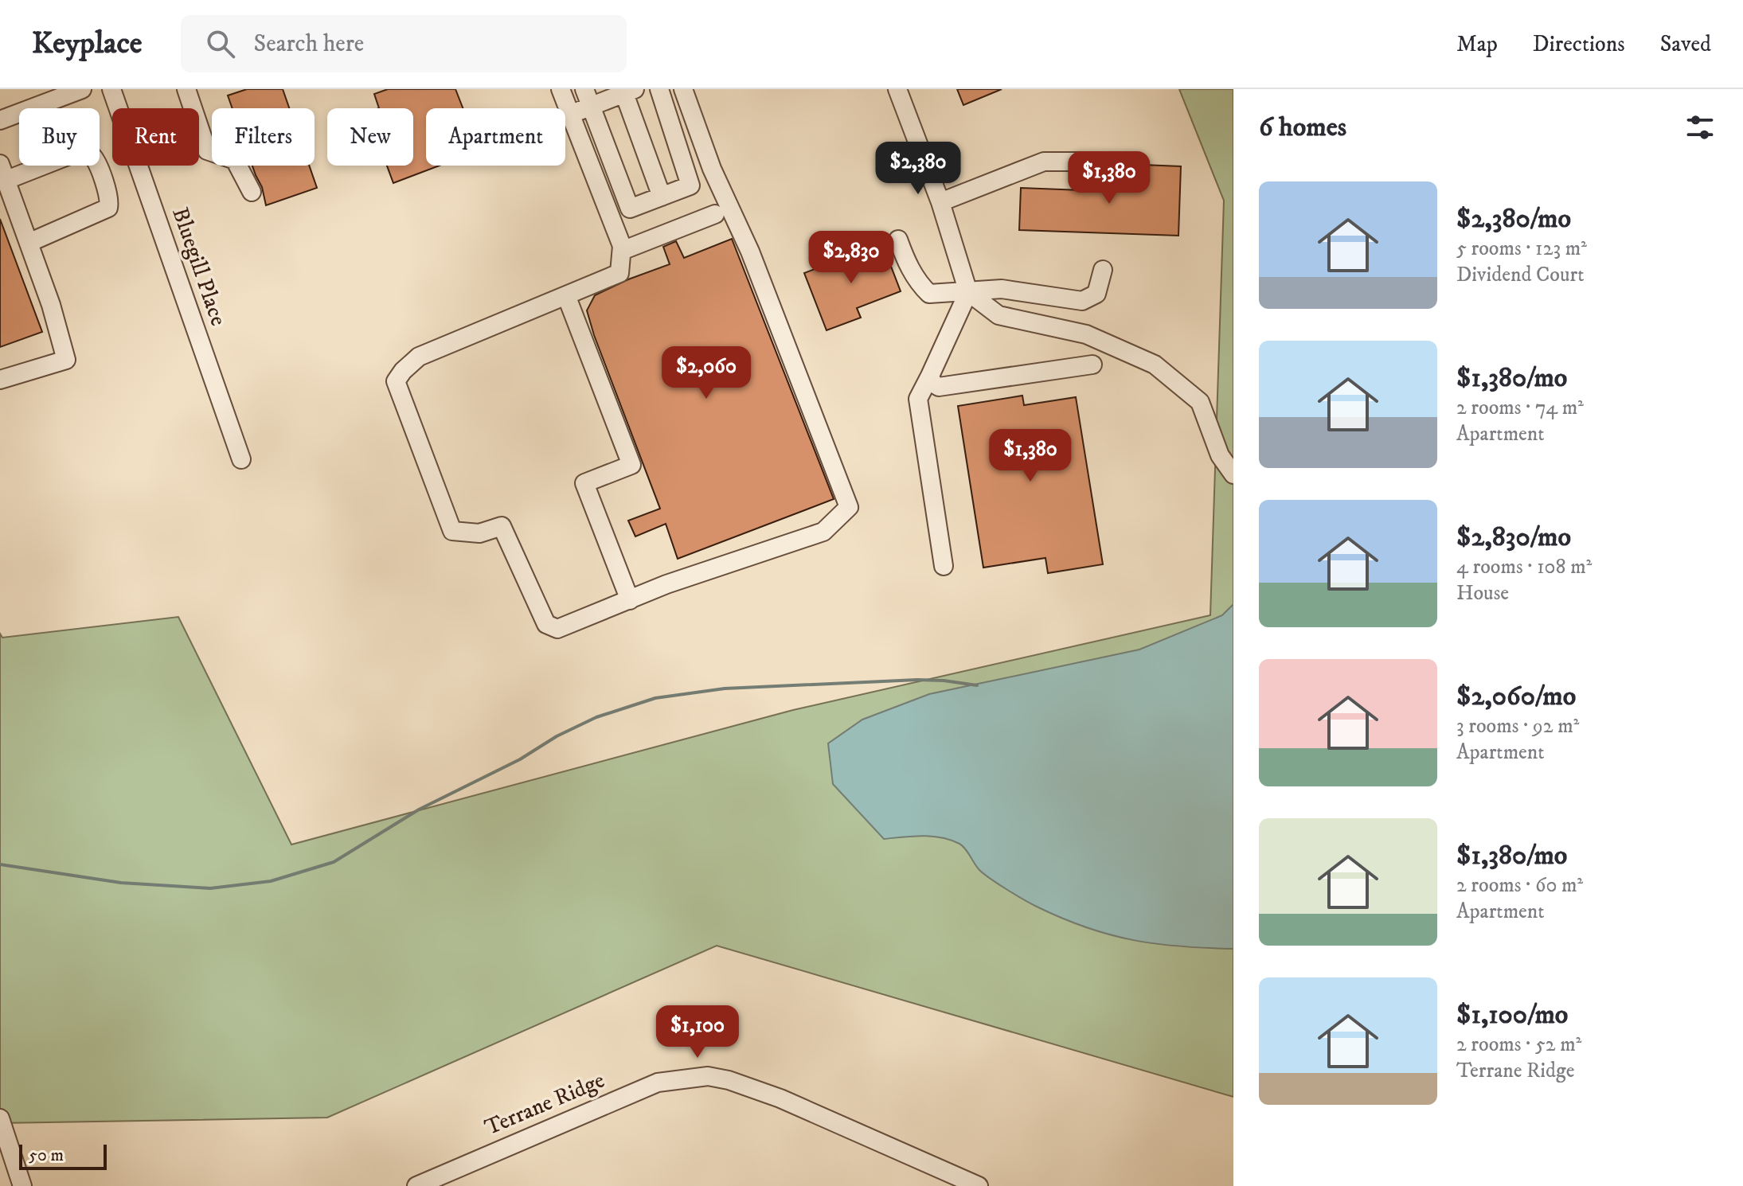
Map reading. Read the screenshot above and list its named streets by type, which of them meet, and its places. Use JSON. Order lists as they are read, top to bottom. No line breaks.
{"streets":{"street":["Bluegill Place","Terrane Ridge"]},"scale_bar":"50 m","page":{"header":"Keyplace","search":"Search here","nav":["Map","Directions","Saved"],"heading":"6 homes","chip":["Buy","Rent","Filters","New","Apartment"],"price":["$2,380","$1,380","$2,830","$2,060","$1,380","$1,100"],"list":[{"name":"$2,380/mo","note":"5 rooms · 123 m² · Dividend Court"},{"name":"$1,380/mo","note":"2 rooms · 74 m² · Apartment"},{"name":"$2,830/mo","note":"4 rooms · 108 m² · House"},{"name":"$2,060/mo","note":"3 rooms · 92 m² · Apartment"},{"name":"$1,380/mo","note":"2 rooms · 60 m² · Apartment"},{"name":"$1,100/mo","note":"2 rooms · 52 m² · Terrane Ridge"}],"scale":"50 m"}}
